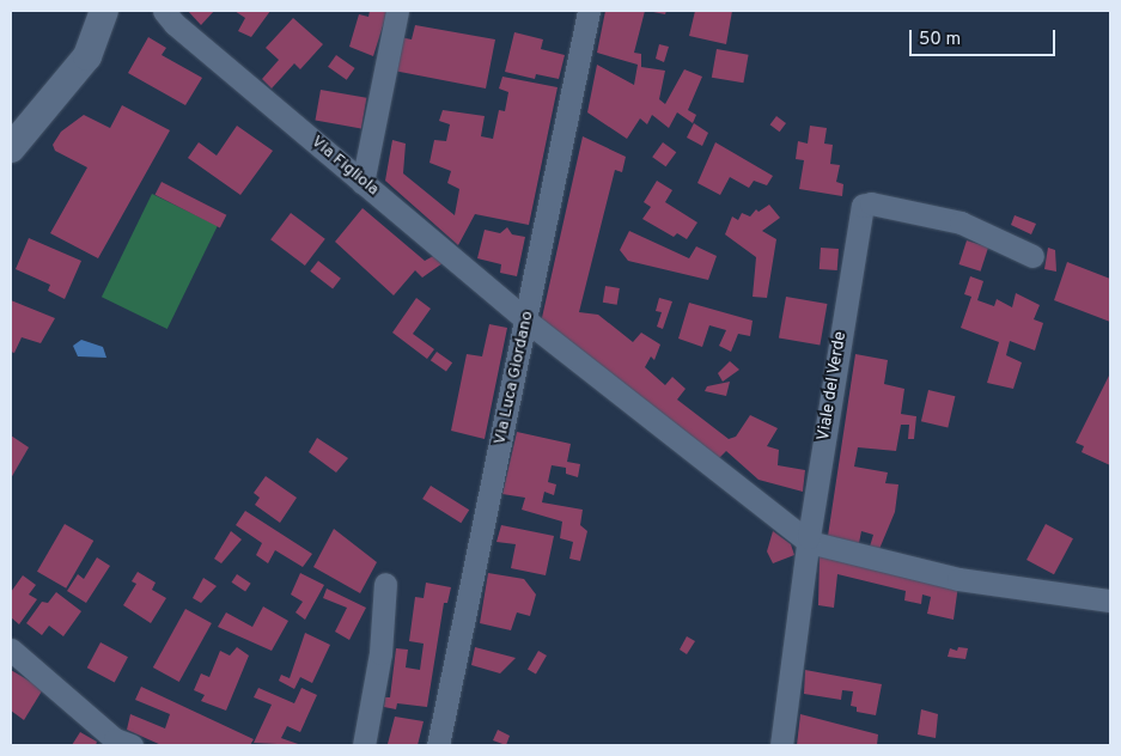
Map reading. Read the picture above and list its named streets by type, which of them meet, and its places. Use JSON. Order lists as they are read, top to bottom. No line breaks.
{"streets":{"street":["Via Figliola","Via Luca Giordano","Viale del Verde"]},"crossings":[["Via Figliola","Via Luca Giordano"],["Via Figliola","Viale del Verde"]],"scale_bar":"50 m"}
